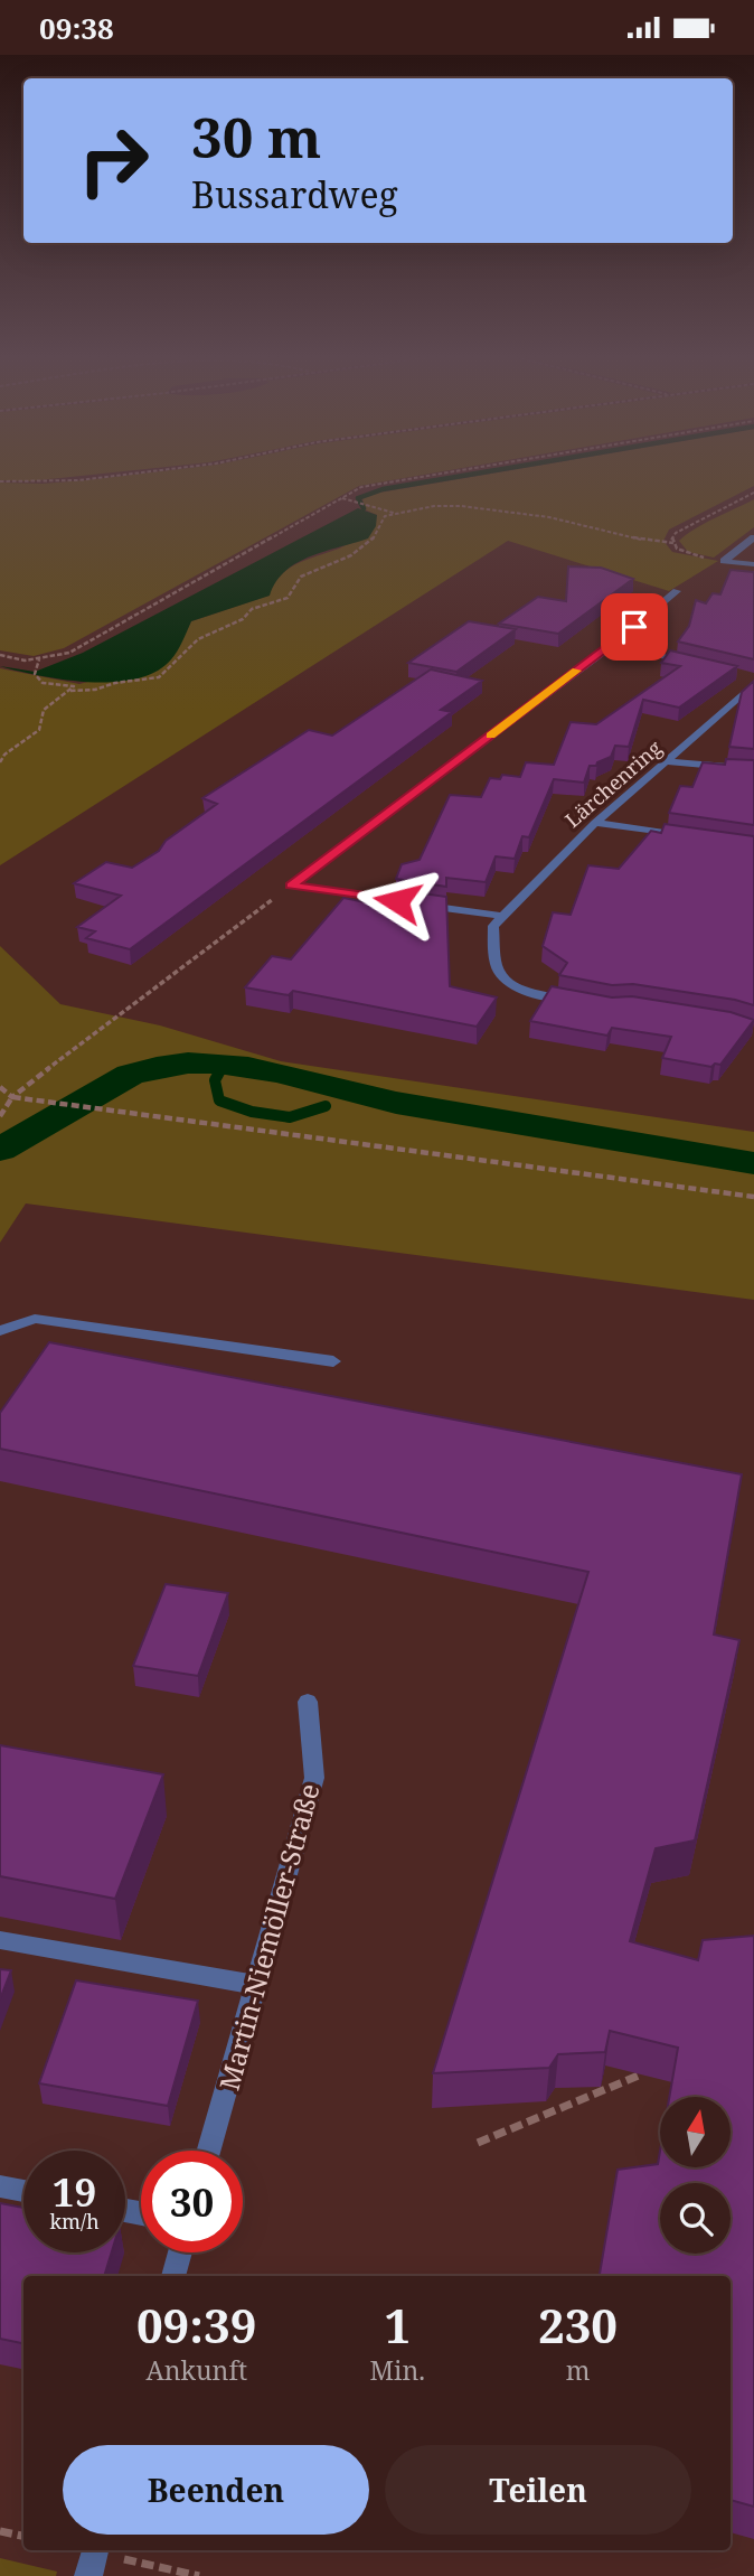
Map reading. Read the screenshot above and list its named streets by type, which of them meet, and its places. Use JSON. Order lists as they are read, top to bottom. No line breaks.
{"streets":{"street":["Lärchenring","Martin-Niemöller-Straße"]},"north":"top","page":{"status":"09:38","turn":["30 m","Bussardweg"],"speed":"19 km/h","limit":"30","eta":["09:39","Ankunft","1","Min.","230","m"],"buttons":["Beenden","Teilen"]}}
